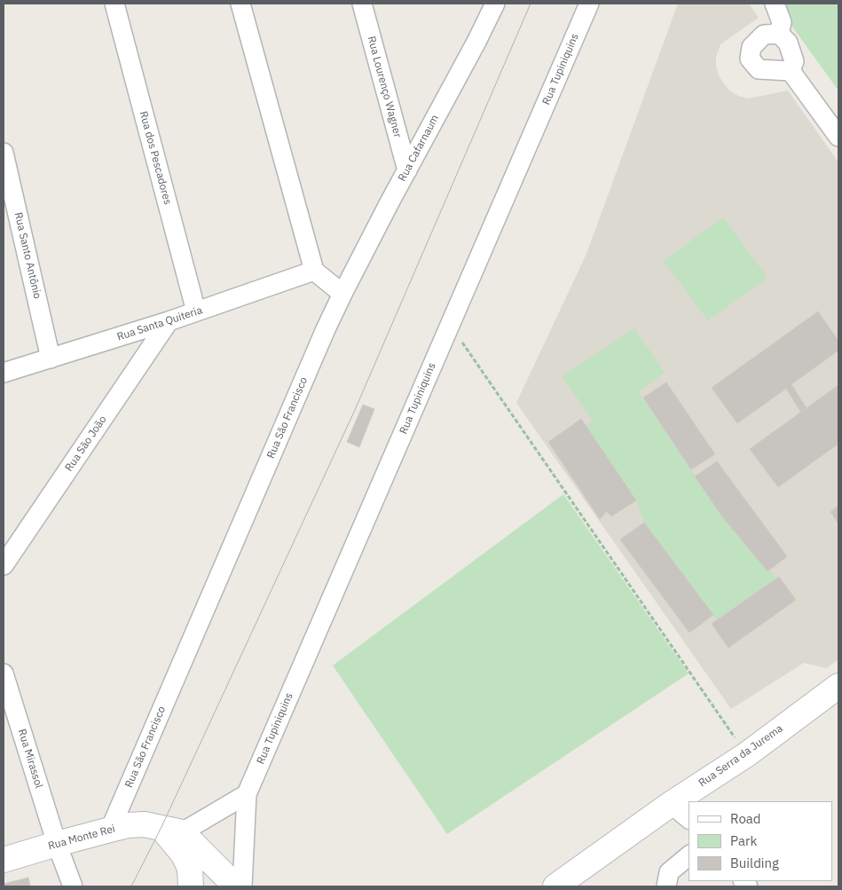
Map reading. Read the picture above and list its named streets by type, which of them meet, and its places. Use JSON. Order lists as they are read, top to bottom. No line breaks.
{"streets":{"main road":["Rua Serra da Jurema","Rua Monte Rei"],"street":["Rua Tupiniquins","Rua Lourenço Wagner","Rua Cafarnaum","Rua dos Pescadores","Rua Santo Antônio","Rua Santa Quiteria","Rua São Francisco","Rua São João","Rua Mirassol"]},"crossings":[["Rua Lourenço Wagner","Rua Cafarnaum"],["Rua Cafarnaum","Rua São Francisco"],["Rua dos Pescadores","Rua Santa Quiteria"],["Rua Santo Antônio","Rua Santa Quiteria"],["Rua Santa Quiteria","Rua São João"],["Rua São Francisco","Rua Monte Rei"],["Rua Mirassol","Rua Monte Rei"]],"legend":["Road","Park","Building"]}
